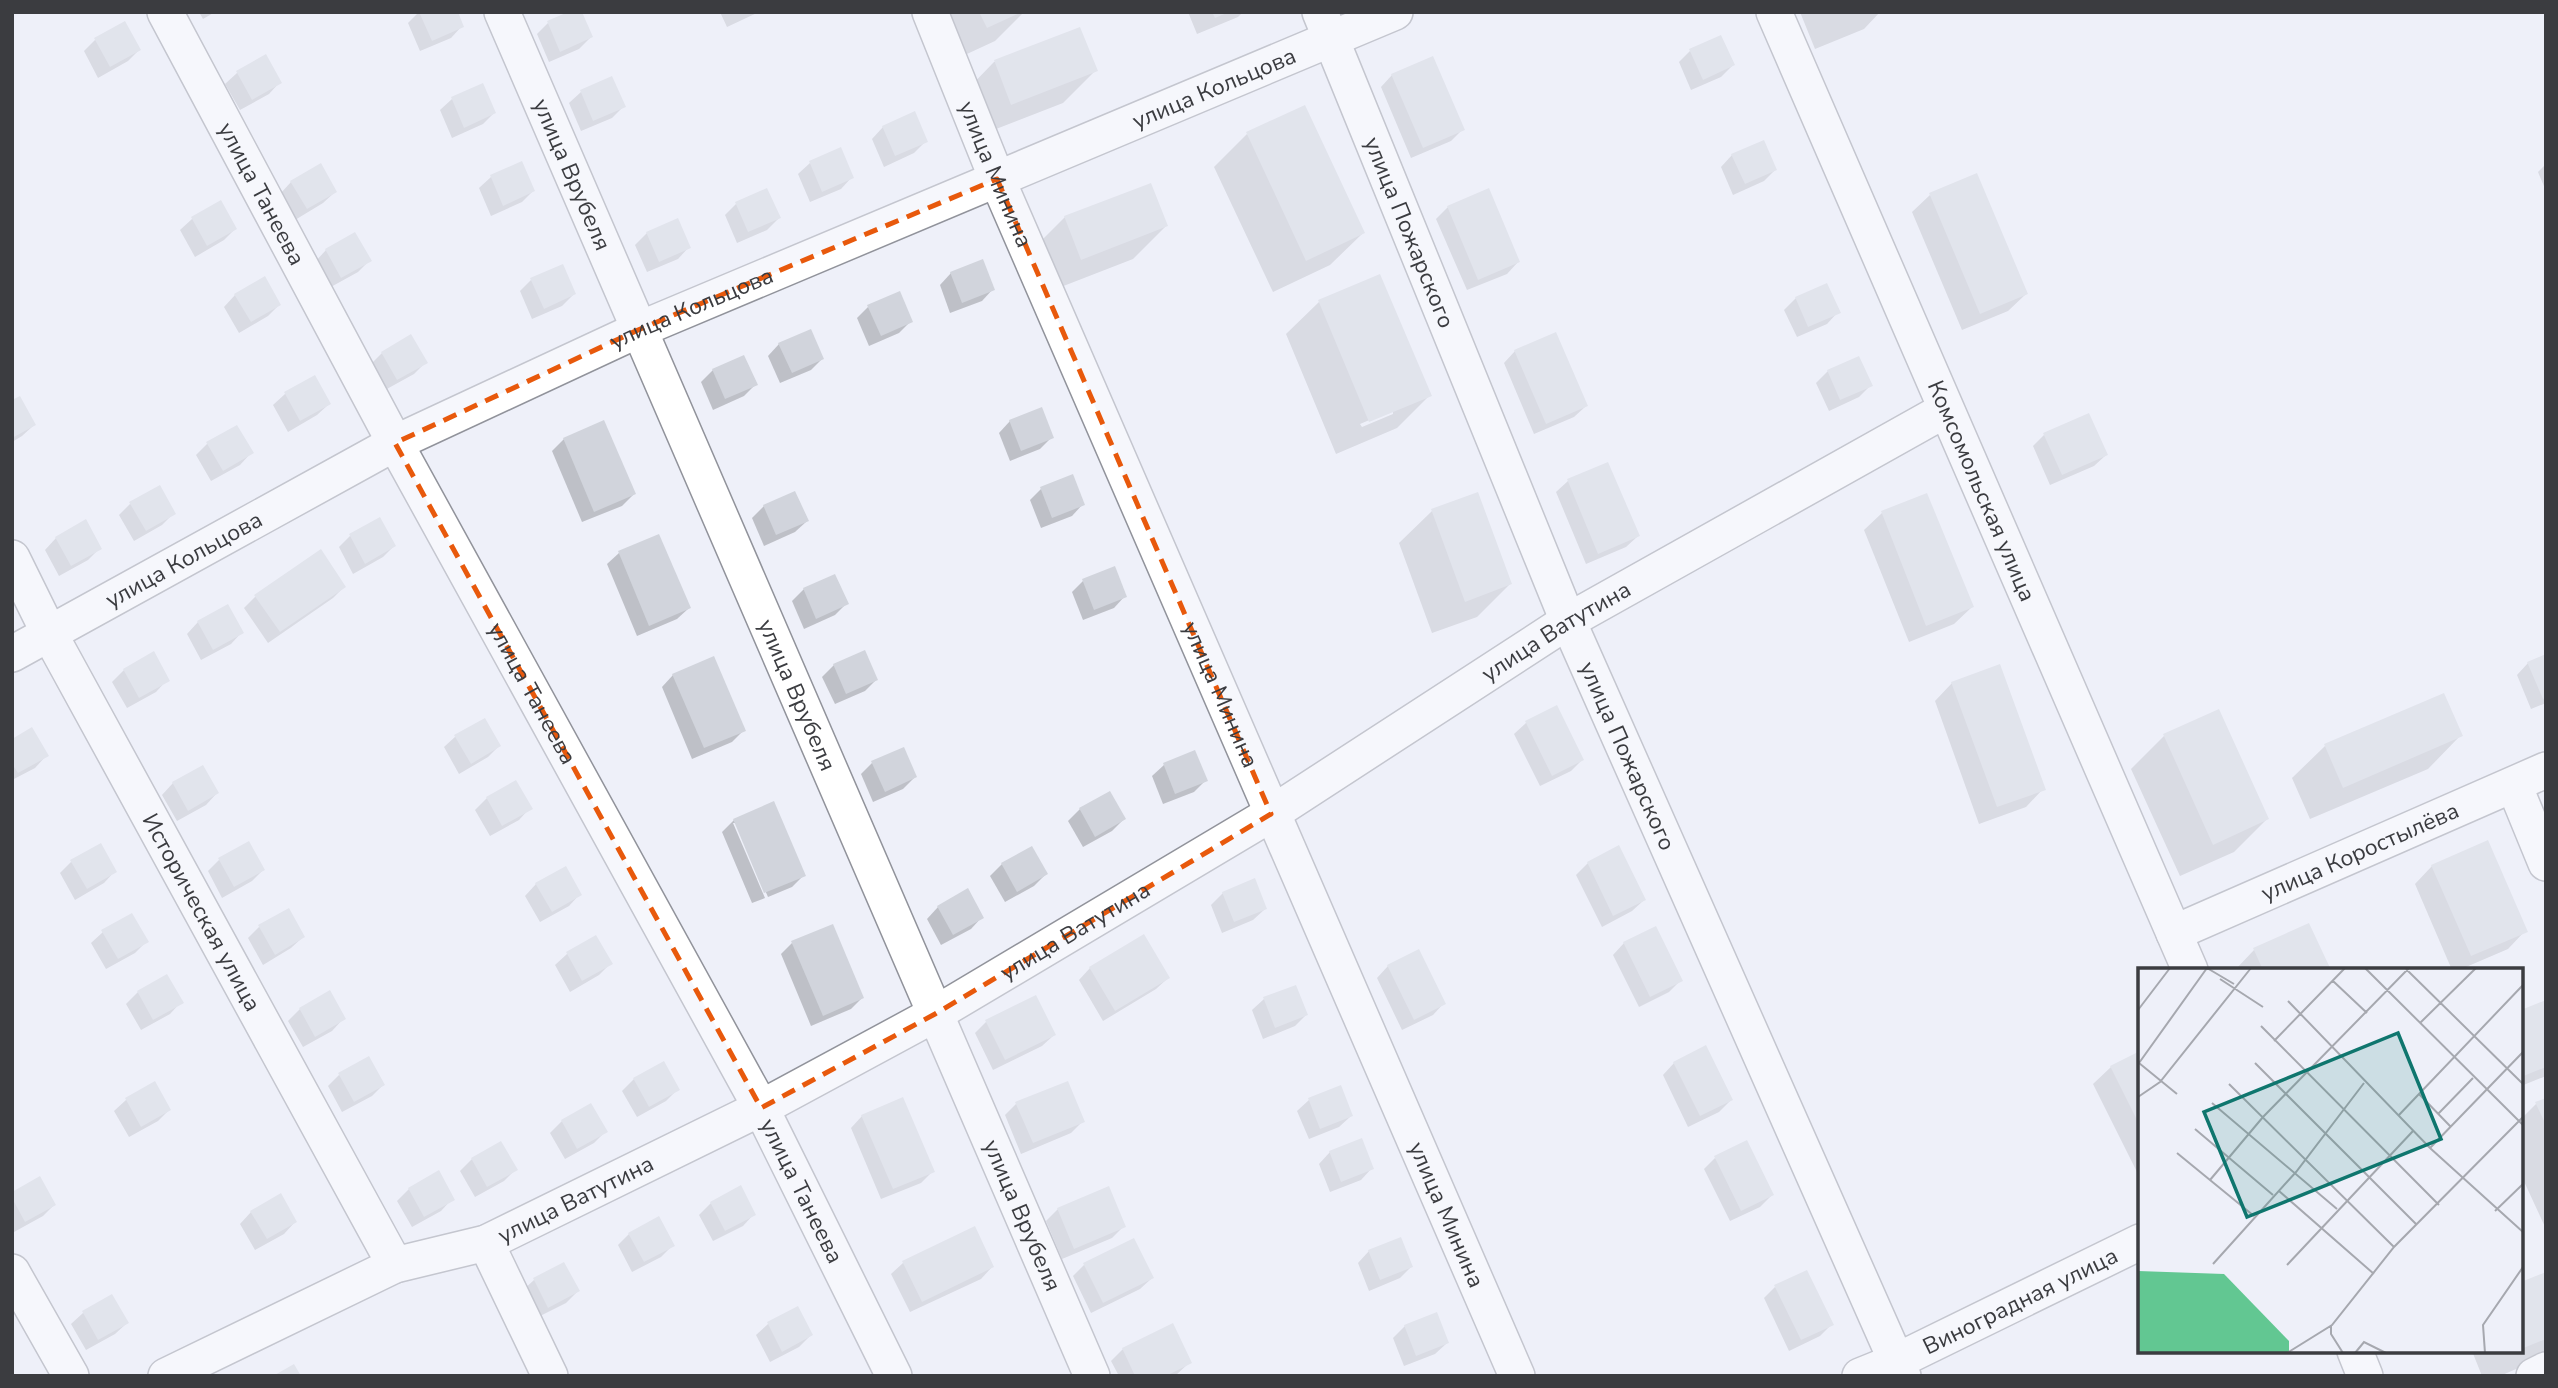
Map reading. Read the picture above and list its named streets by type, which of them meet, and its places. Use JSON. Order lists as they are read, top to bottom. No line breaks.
{"streets":{"street":["улица Кольцова","улица Врубеля","улица Минина","улица Танеева","улица Пожарского","Комсомольская улица","улица Ватутина","улица Коростылёва","Историческая улица","Виноградная улица"]},"crossings":[["улица Кольцова","улица Врубеля"],["улица Кольцова","улица Минина"],["улица Кольцова","улица Танеева"],["улица Кольцова","улица Пожарского"],["улица Кольцова","Историческая улица"],["улица Врубеля","улица Ватутина"],["улица Минина","улица Ватутина"],["улица Танеева","улица Ватутина"],["улица Пожарского","улица Ватутина"],["улица Пожарского","Виноградная улица"],["Комсомольская улица","улица Ватутина"],["Комсомольская улица","улица Коростылёва"],["улица Ватутина","Историческая улица"]]}
